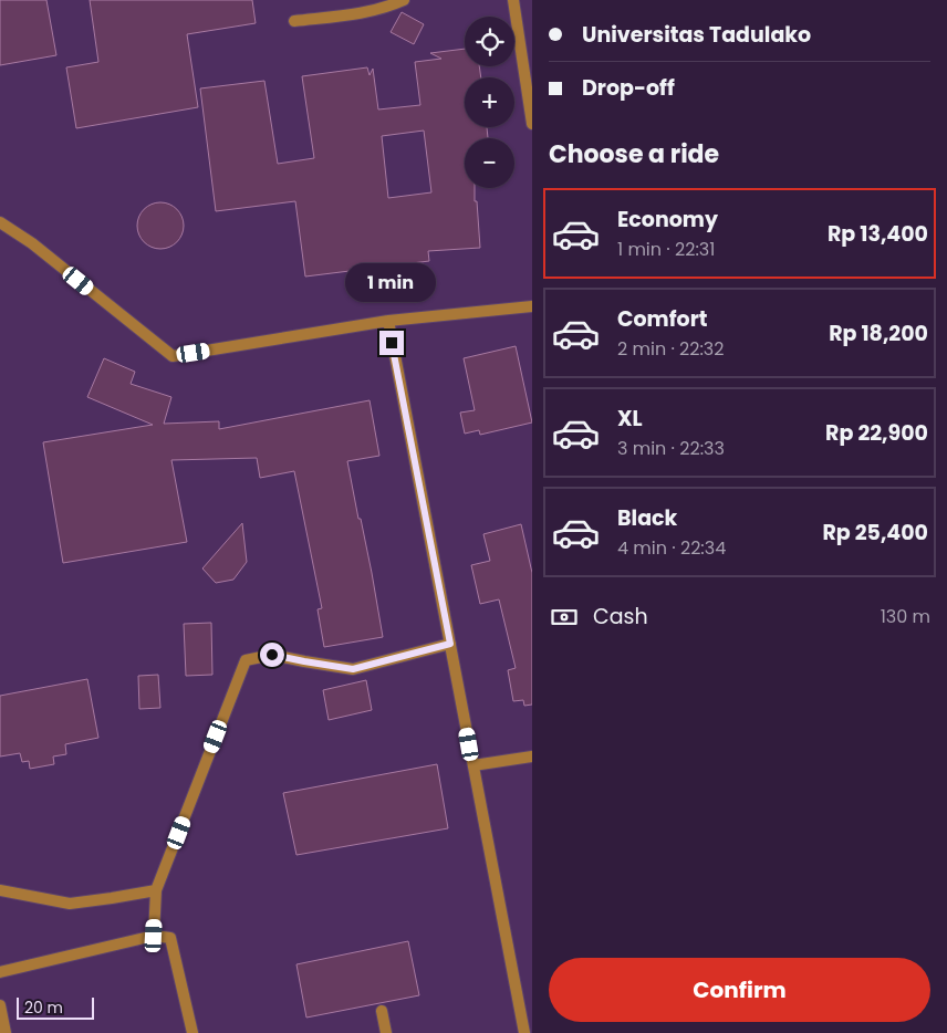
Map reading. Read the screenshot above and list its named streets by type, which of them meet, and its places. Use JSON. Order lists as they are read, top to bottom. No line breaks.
{"scale_bar":"20 m","page":{"banner":["Universitas Tadulako","Drop-off"],"map_buttons":["+","−"],"heading":"Choose a ride","list":[{"name":"Economy","note":"1 min · 22:31","value":"Rp 13,400"},{"name":"Comfort","note":"2 min · 22:32","value":"Rp 18,200"},{"name":"XL","note":"3 min · 22:33","value":"Rp 22,900"},{"name":"Black","note":"4 min · 22:34","value":"Rp 25,400"}],"bubble":"1 min","pay":["Cash","130 m"],"buttons":"Confirm","scale":"20 m"}}
